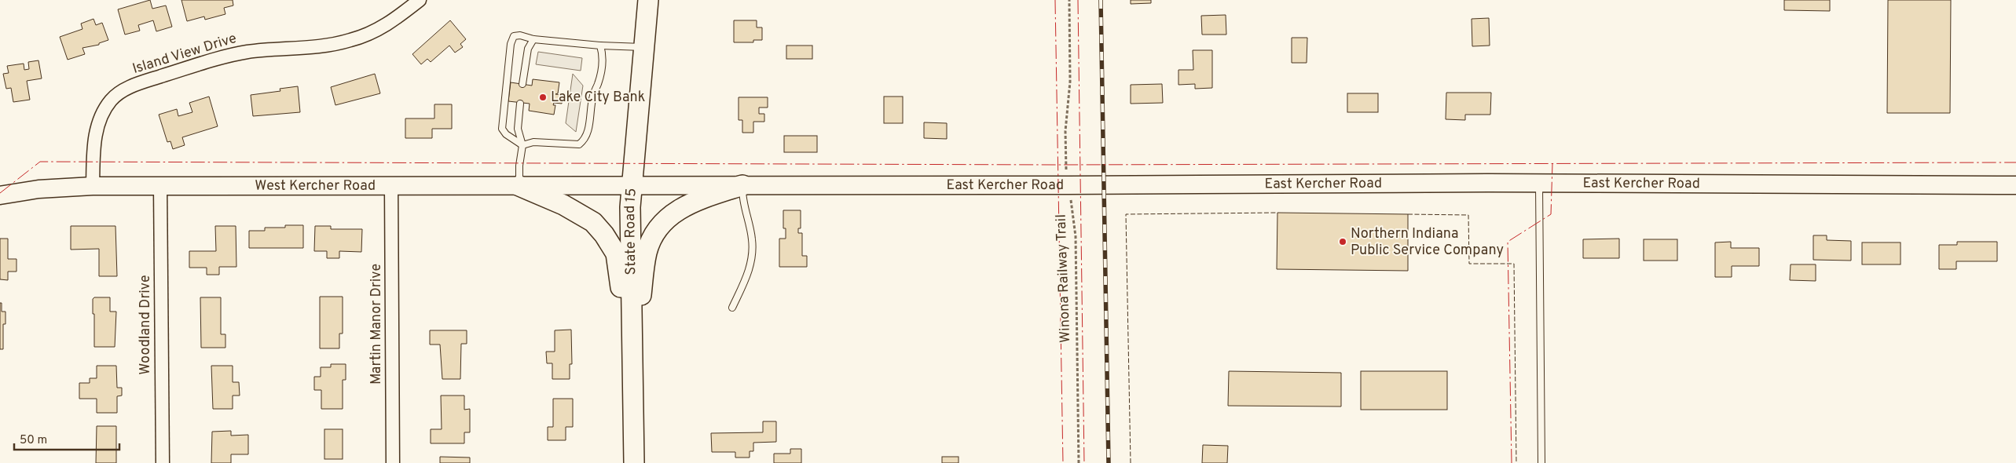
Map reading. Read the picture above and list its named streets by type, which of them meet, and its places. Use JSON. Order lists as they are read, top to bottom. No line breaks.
{"streets":{"main road":["East Kercher Road","West Kercher Road","State Road 15"],"street":["Island View Drive","Martin Manor Drive","Woodland Drive"],"path":["Winona Railway Trail"]},"crossings":[["Island View Drive","West Kercher Road"],["East Kercher Road","West Kercher Road"],["East Kercher Road","State Road 15"],["East Kercher Road","Winona Railway Trail"],["West Kercher Road","State Road 15"],["West Kercher Road","Martin Manor Drive"],["West Kercher Road","Woodland Drive"]],"places":["Lake City Bank","Northern Indiana Public Service Company"],"scale_bar":"50 m"}
